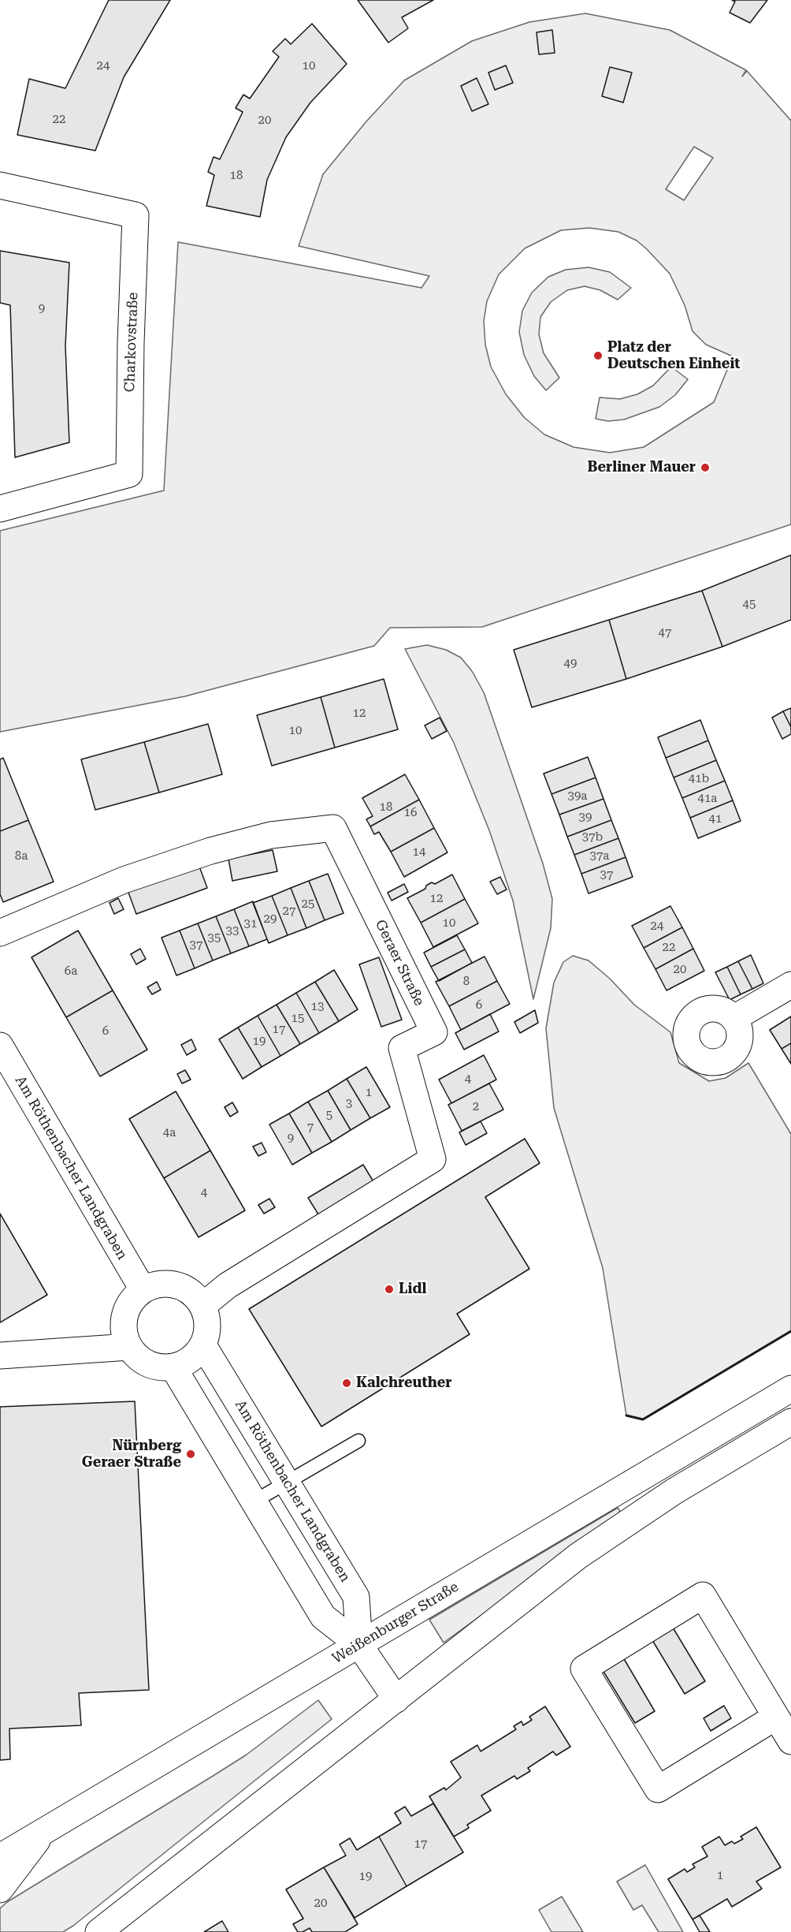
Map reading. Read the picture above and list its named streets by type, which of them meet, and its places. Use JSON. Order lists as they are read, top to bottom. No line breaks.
{"streets":{"street":["Charkovstraße","Geraer Straße","Am Röthenbacher Landgraben","Weißenburger Straße"]},"crossings":[["Geraer Straße","Am Röthenbacher Landgraben"],["Am Röthenbacher Landgraben","Weißenburger Straße"]],"places":["Platz der Deutschen Einheit","Berliner Mauer","Lidl","Kalchreuther","Nürnberg Geraer Straße"],"house_numbers":["24","10","22","20","18","9","45","47","49","12","10","41b","39a","41a","18","16","39","41","37b","14","8a","37a","37","12","25","27","29","10","31","24","33","35","37","22","20","6a","8","6","13","15","17","6","19","4","1","3","2","5","7","4a","9","4","17","1","19","20"]}
